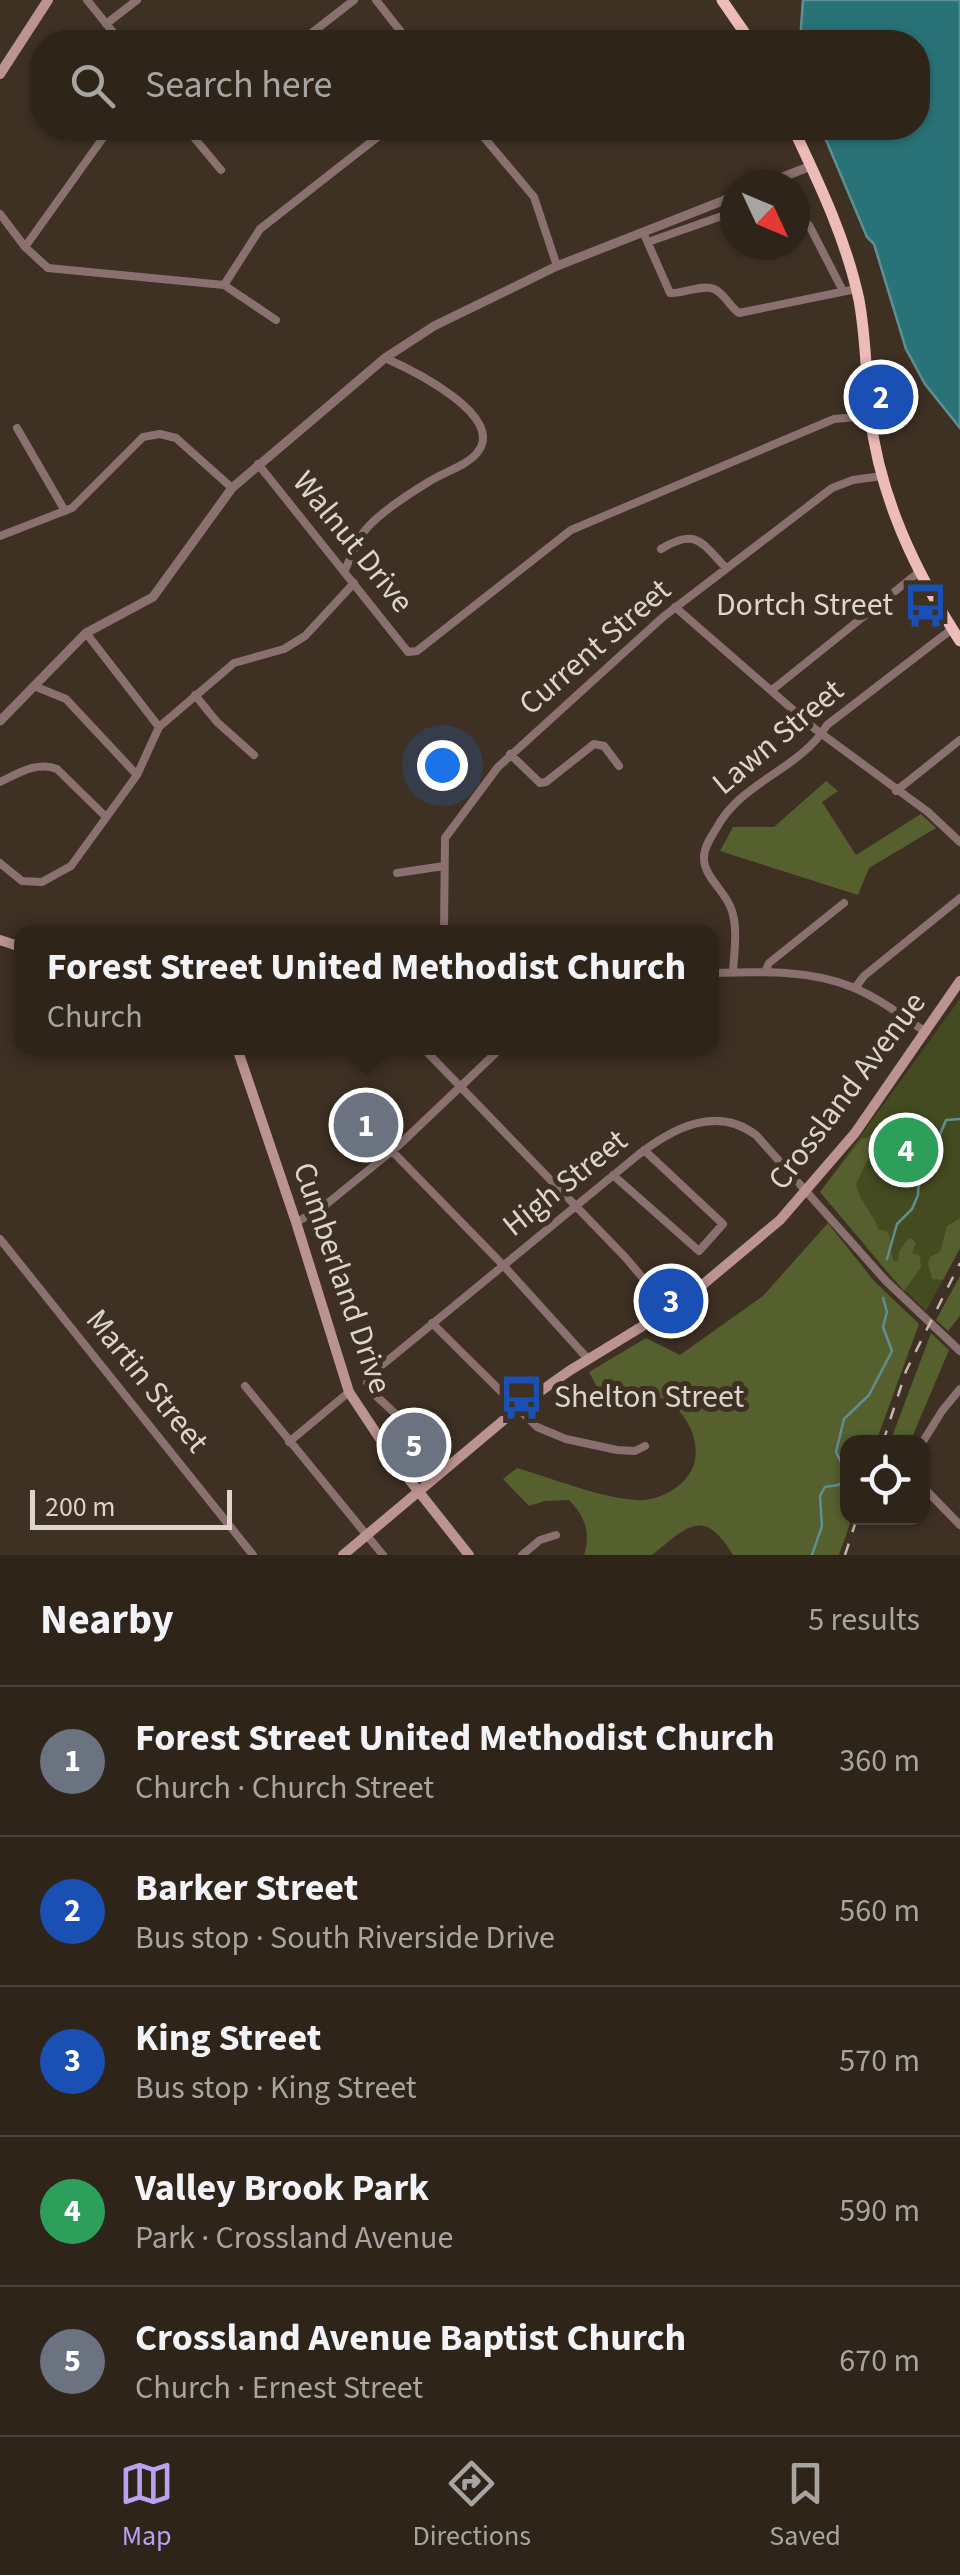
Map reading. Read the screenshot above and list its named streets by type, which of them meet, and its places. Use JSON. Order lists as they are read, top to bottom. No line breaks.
{"streets":{"main road":["Crossland Avenue","Cumberland Drive"],"street":["Walnut Drive","Current Street","Lawn Street","High Street","Martin Street"]},"crossings":[["Crossland Avenue","High Street"],["Crossland Avenue","Cumberland Drive"]],"places":{"bus stop":["Dortch Street","Shelton Street"]},"scale_bar":"200 m","north":"bottom right","page":{"search":"Search here","pins":["2","1","4","3","5"],"popup":["Forest Street United Methodist Church","Church"],"scale":"200 m","heading":["Nearby","5 results"],"list":[{"mark":"1","name":"Forest Street United Methodist Church","note":"Church · Church Street","value":"360 m"},{"mark":"2","name":"Barker Street","note":"Bus stop · South Riverside Drive","value":"560 m"},{"mark":"3","name":"King Street","note":"Bus stop · King Street","value":"570 m"},{"mark":"4","name":"Valley Brook Park","note":"Park · Crossland Avenue","value":"590 m"},{"mark":"5","name":"Crossland Avenue Baptist Church","note":"Church · Ernest Street","value":"670 m"}],"nav":["Map","Directions","Saved"]}}
